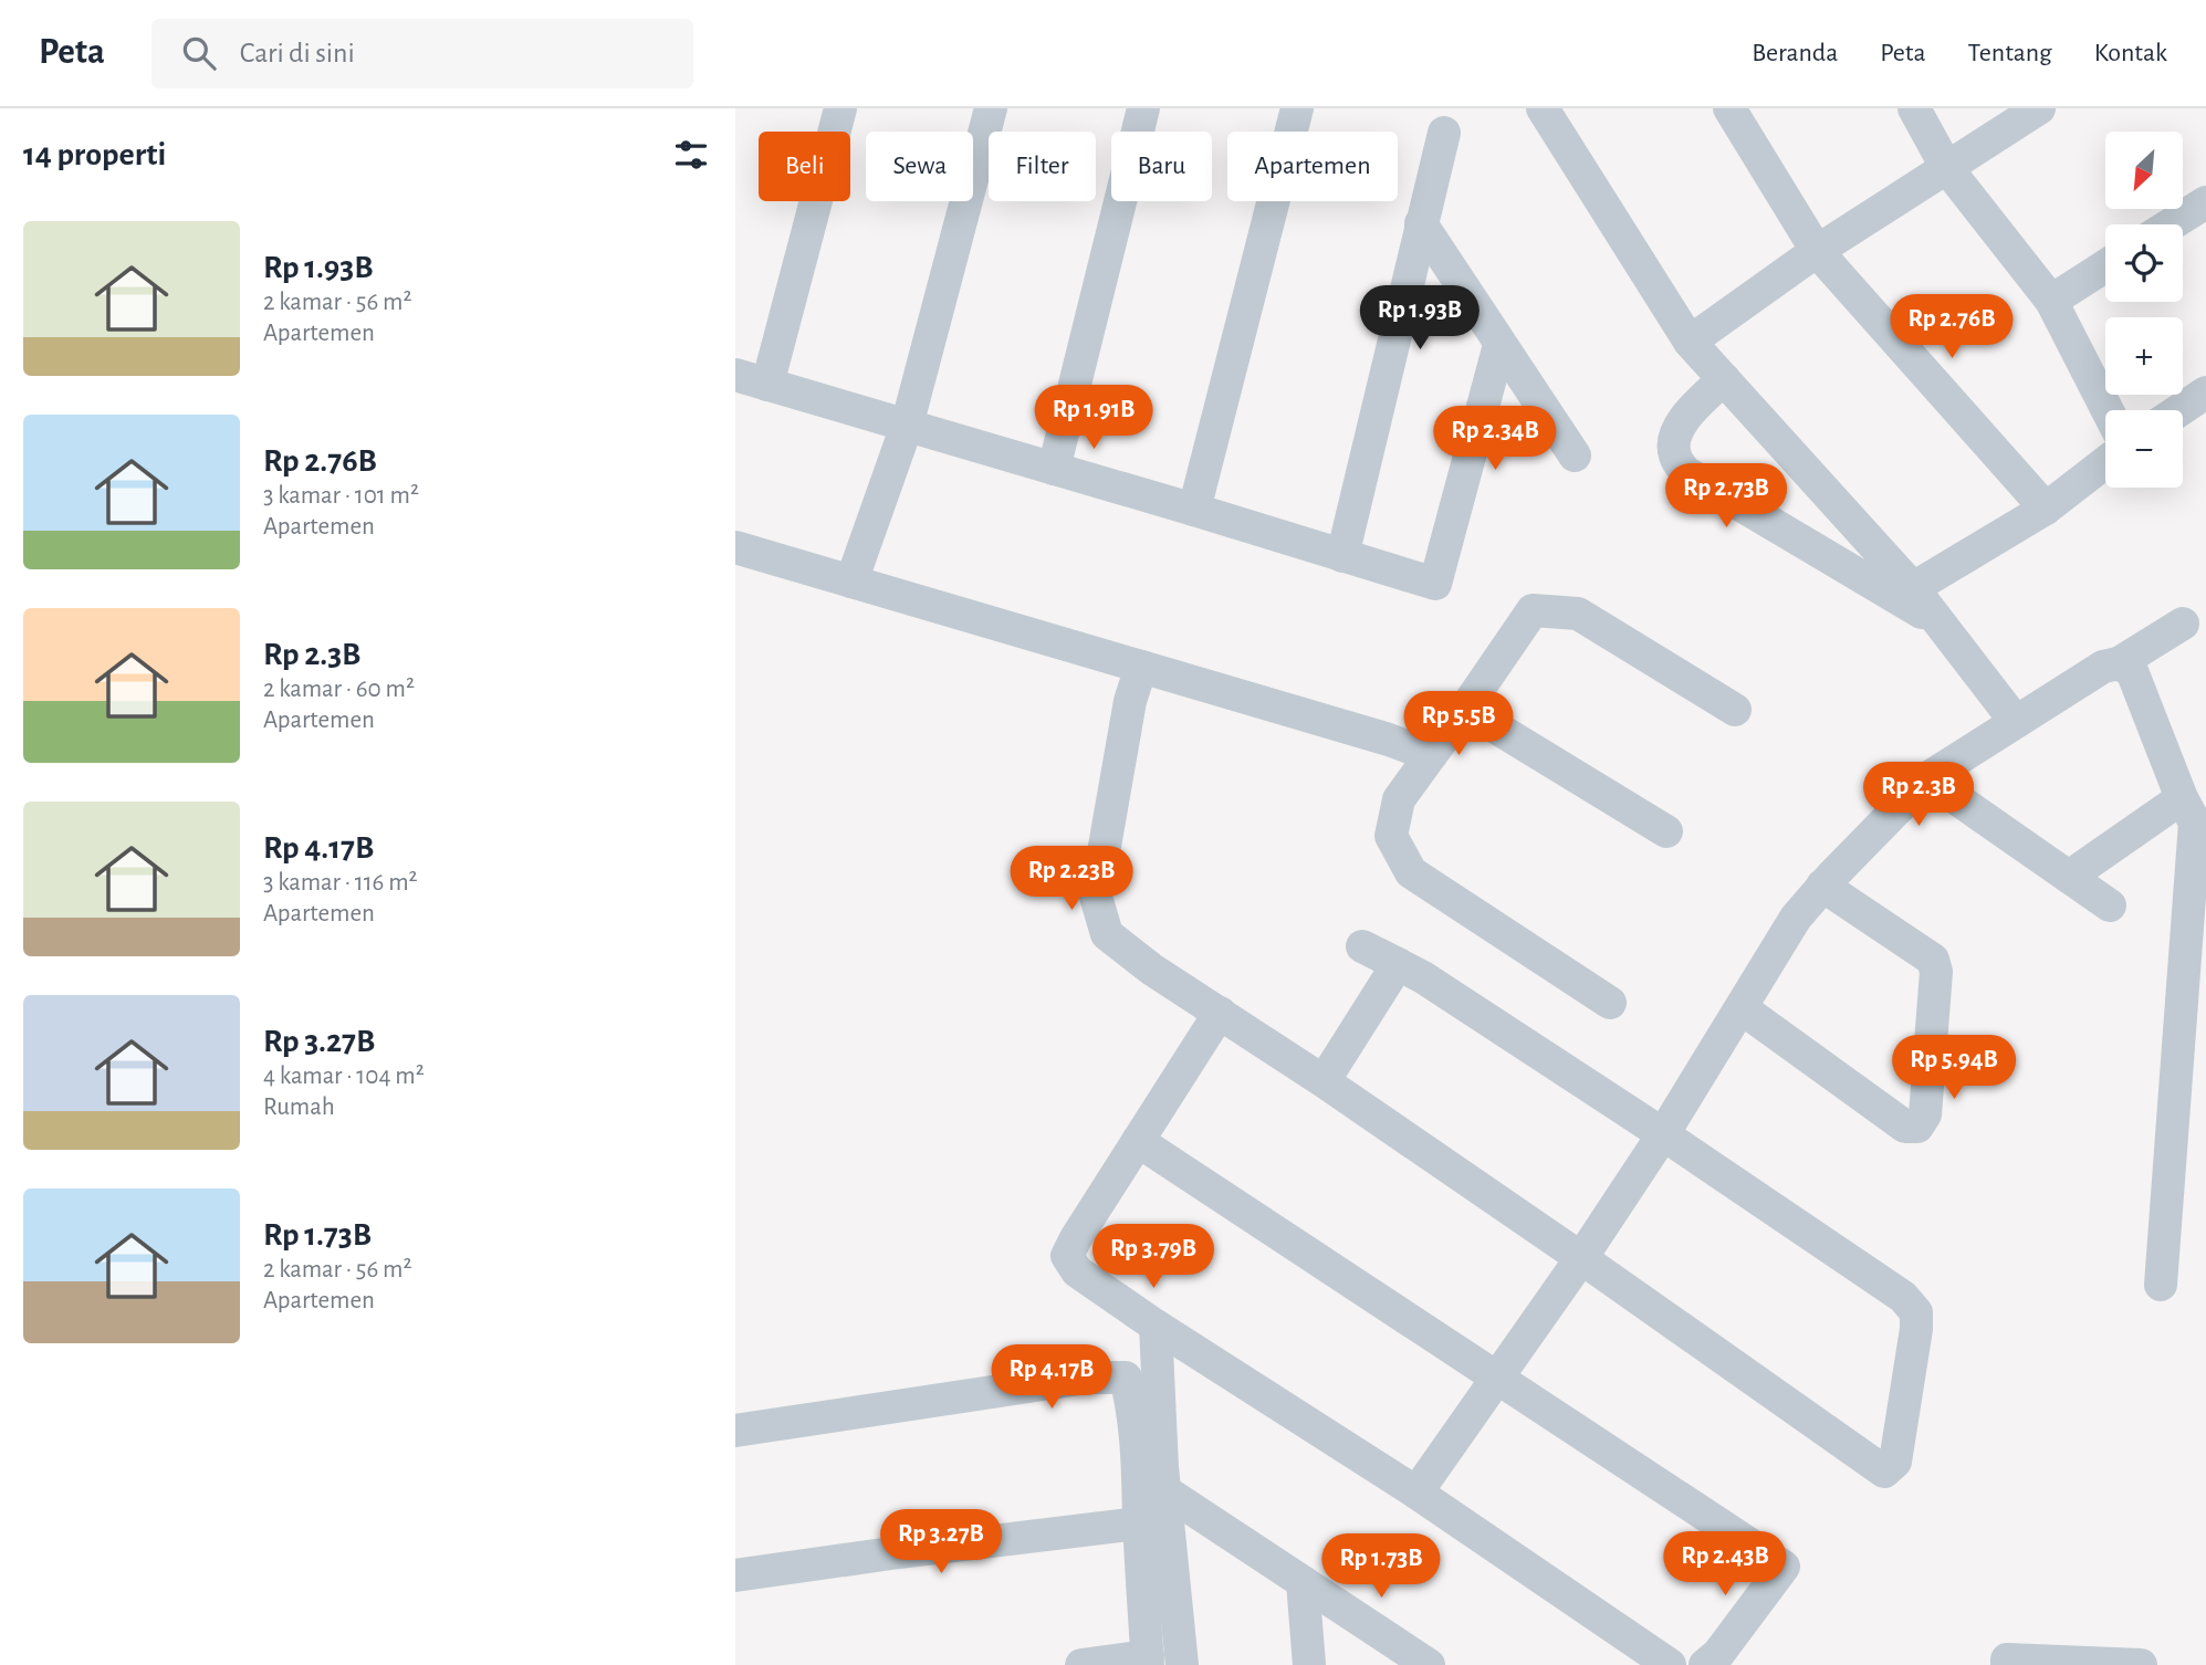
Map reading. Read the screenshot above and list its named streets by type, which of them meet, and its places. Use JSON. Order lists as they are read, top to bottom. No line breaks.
{"north":"bottom left","page":{"header":"Peta","search":"Cari di sini","nav":["Beranda","Peta","Tentang","Kontak"],"heading":"14 properti","map_buttons":["+","−"],"chip":["Beli","Sewa","Filter","Baru","Apartemen"],"list":[{"name":"Rp 1.93B","note":"2 kamar · 56 m² · Apartemen"},{"name":"Rp 2.76B","note":"3 kamar · 101 m² · Apartemen"},{"name":"Rp 2.3B","note":"2 kamar · 60 m² · Apartemen"},{"name":"Rp 4.17B","note":"3 kamar · 116 m² · Apartemen"},{"name":"Rp 3.27B","note":"4 kamar · 104 m² · Rumah"},{"name":"Rp 1.73B","note":"2 kamar · 56 m² · Apartemen"}],"price":["Rp 1.93B","Rp 2.76B","Rp 1.91B","Rp 2.34B","Rp 2.73B","Rp 5.5B","Rp 2.3B","Rp 2.23B","Rp 5.94B","Rp 3.79B","Rp 4.17B","Rp 3.27B","Rp 2.43B","Rp 1.73B"]}}
